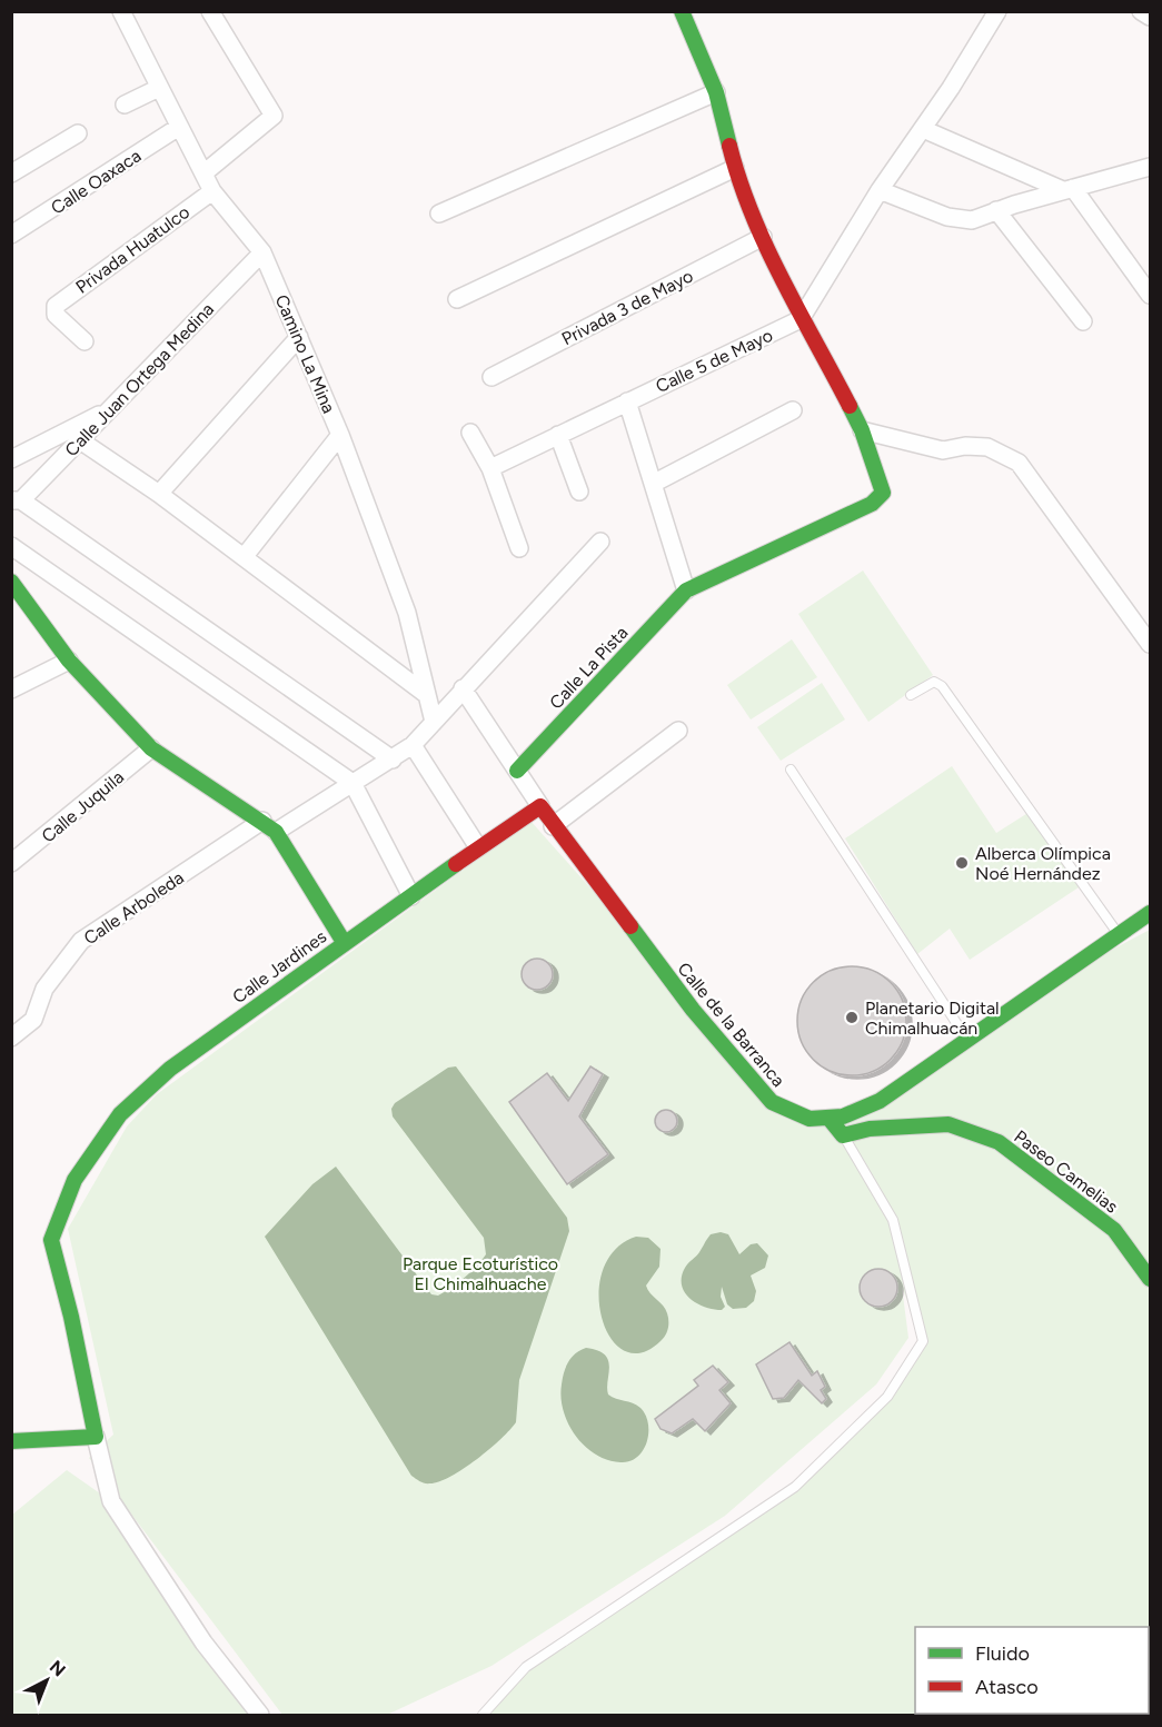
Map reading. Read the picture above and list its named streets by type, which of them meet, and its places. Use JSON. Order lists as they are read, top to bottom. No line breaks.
{"streets":{"main road":["Calle La Pista","Calle Jardines","Calle de la Barranca","Paseo Camelias"],"street":["Calle Oaxaca","Privada Huatulco","Privada 3 de Mayo","Camino La Mina","Calle 5 de Mayo","Calle Juan Ortega Medina","Calle Juquila","Calle Arboleda"]},"crossings":[["Calle Oaxaca","Camino La Mina"],["Privada Huatulco","Camino La Mina"],["Camino La Mina","Calle Juan Ortega Medina"],["Camino La Mina","Calle Arboleda"],["Calle Juquila","Calle Jardines"],["Calle Arboleda","Calle Jardines"]],"parks":["Parque Ecoturístico El Chimalhuache"],"places":["Alberca Olímpica Noé Hernández","Planetario Digital Chimalhuacán"],"legend":["Fluido","Atasco"],"north":"top right"}
